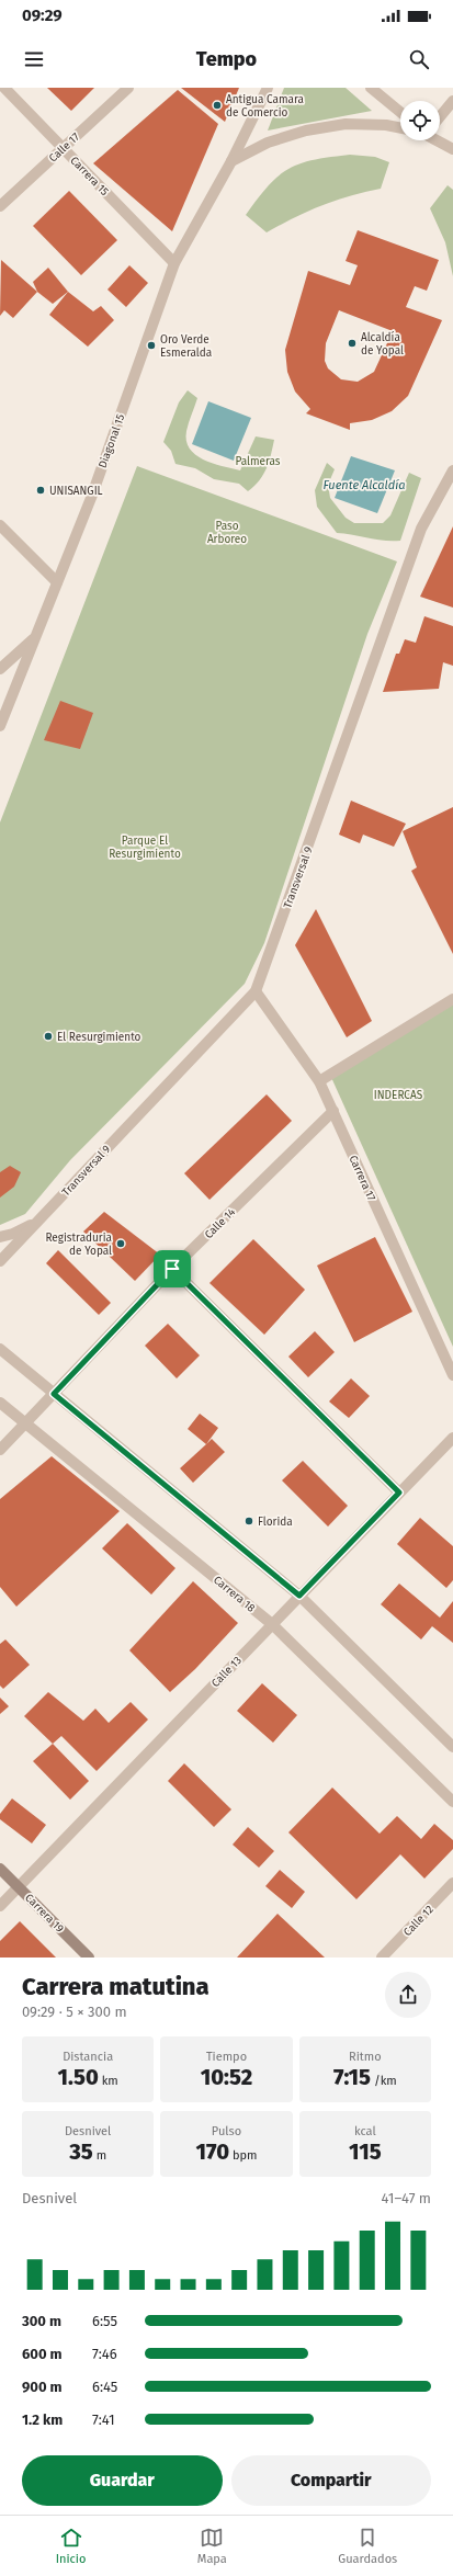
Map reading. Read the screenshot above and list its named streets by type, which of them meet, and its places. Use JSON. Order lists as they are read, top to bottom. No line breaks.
{"streets":{"main road":["Carrera 19"],"street":["Calle 17","Carrera 15","Diagonal 15","Transversal 9","Carrera 17","Calle 14","Carrera 18","Calle 13","Calle 12"]},"crossings":[["Calle 17","Carrera 15"],["Carrera 15","Diagonal 15"],["Transversal 9","Carrera 17"],["Carrera 17","Calle 14"],["Calle 14","Carrera 18"],["Carrera 18","Calle 13"],["Calle 13","Carrera 19"]],"water":["Fuente Alcaldía"],"parks":["Palmeras","Paso Arboreo","Parque El Resurgimiento","INDERCAS"],"places":["Antigua Camara de Comercio","Alcaldía de Yopal","Oro Verde Esmeralda","UNISANGIL","El Resurgimiento","Registraduria de Yopal","Florida"],"page":{"status":"09:29","header":"Tempo","heading":["Carrera matutina","09:29 · 5 × 300 m"],"stats":[["Distancia","1.50 km"],["Tiempo","10:52"],["Ritmo","7:15 /km"],["Desnivel","35 m"],["Pulso","170 bpm"],["kcal","115"]],"chart":["Desnivel","41–47 m"],"list":[{"name":"300 m","note":"6:55"},{"name":"600 m","note":"7:46"},{"name":"900 m","note":"6:45"},{"name":"1.2 km","note":"7:41"}],"buttons":["Guardar","Compartir"],"tabs":["Inicio","Mapa","Guardados"]}}
